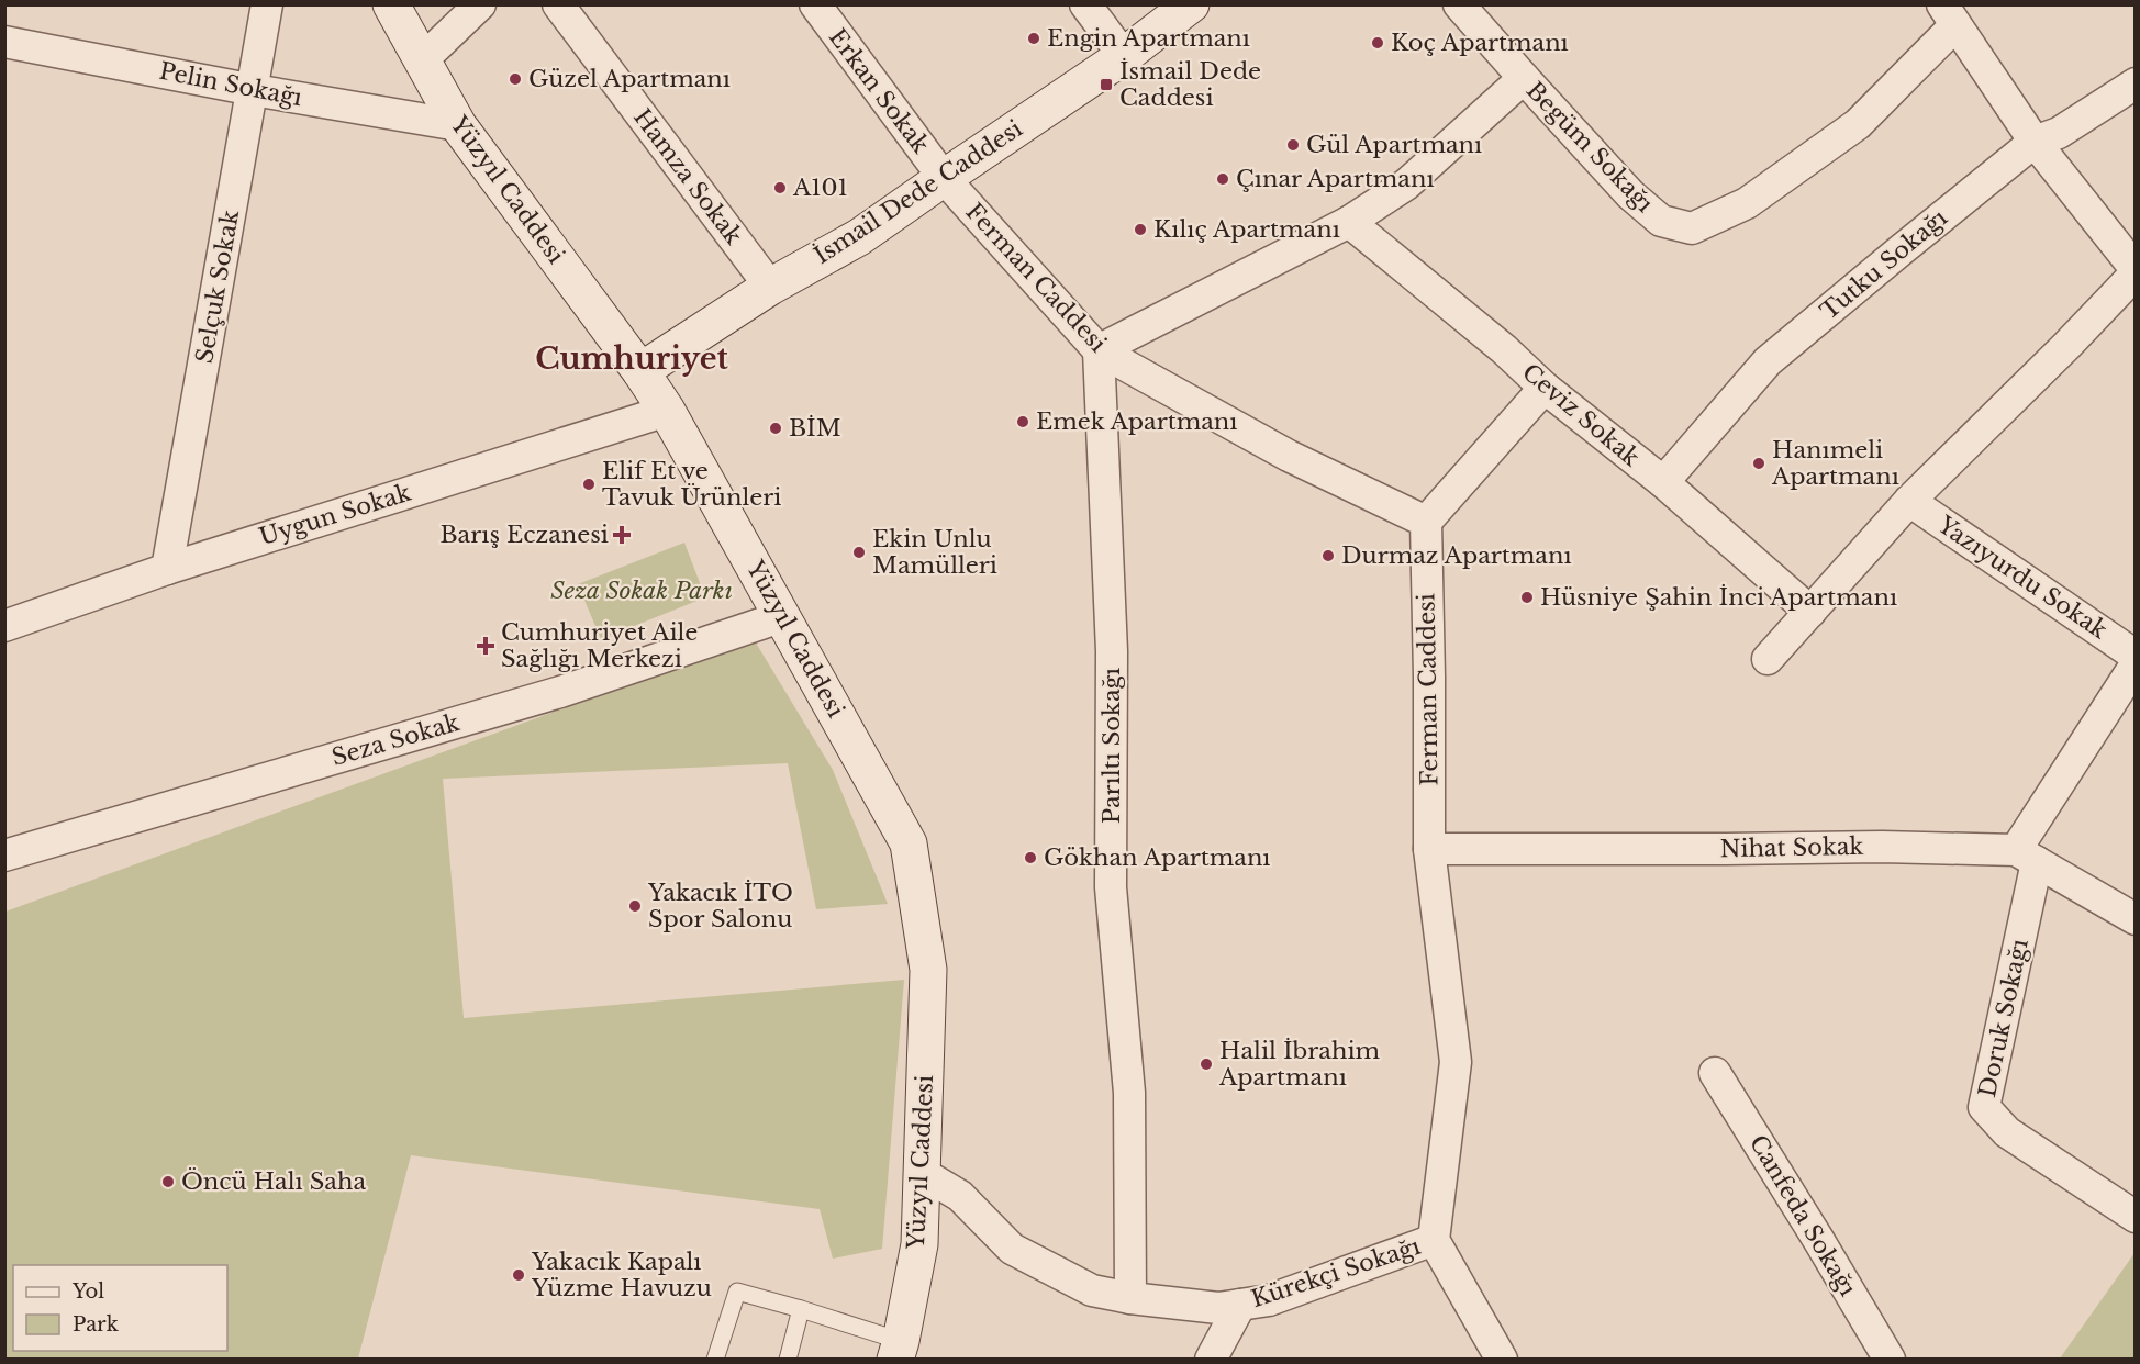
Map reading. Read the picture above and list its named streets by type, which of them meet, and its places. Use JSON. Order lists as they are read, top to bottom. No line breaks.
{"streets":{"street":["Pelin Sokağı","Erkan Sokak","Begüm Sokağı","Hamza Sokak","Yüzyıl Caddesi","İsmail Dede Caddesi","Tutku Sokağı","Ferman Caddesi","Selçuk Sokak","Ceviz Sokak","Uygun Sokak","Yazıyurdu Sokak","Seza Sokak","Parıltı Sokağı","Nihat Sokak","Doruk Sokağı","Canfeda Sokağı","Kürekçi Sokağı"]},"crossings":[["Pelin Sokağı","Yüzyıl Caddesi"],["Pelin Sokağı","Selçuk Sokak"],["Erkan Sokak","İsmail Dede Caddesi"],["Erkan Sokak","Ferman Caddesi"],["Hamza Sokak","İsmail Dede Caddesi"],["Yüzyıl Caddesi","İsmail Dede Caddesi"],["Yüzyıl Caddesi","Uygun Sokak"],["Yüzyıl Caddesi","Seza Sokak"],["Yüzyıl Caddesi","Kürekçi Sokağı"],["İsmail Dede Caddesi","Ferman Caddesi"],["Tutku Sokağı","Ceviz Sokak"],["Ferman Caddesi","Parıltı Sokağı"],["Ferman Caddesi","Nihat Sokak"],["Ferman Caddesi","Kürekçi Sokağı"],["Selçuk Sokak","Uygun Sokak"],["Parıltı Sokağı","Kürekçi Sokağı"],["Nihat Sokak","Doruk Sokağı"]],"districts":["Cumhuriyet"],"parks":["Seza Sokak Parkı"],"places":{"other":["Engin Apartmanı","Koç Apartmanı","Güzel Apartmanı","Gül Apartmanı","Çınar Apartmanı","A101","Kılıç Apartmanı","Emek Apartmanı","BİM","Hanımeli Apartmanı","Elif Et ve Tavuk Ürünleri","Ekin Unlu Mamülleri","Durmaz Apartmanı","Hüsniye Şahin İnci Apartmanı","Gökhan Apartmanı","Yakacık İTO Spor Salonu","Halil İbrahim Apartmanı","Öncü Halı Saha","Yakacık Kapalı Yüzme Havuzu"],"transit":["İsmai̇l Dede Caddesi̇"],"health":["Barış Eczanesi","Cumhuriyet Aile Sağlığı Merkezi"]},"legend":["Yol","Park"]}
